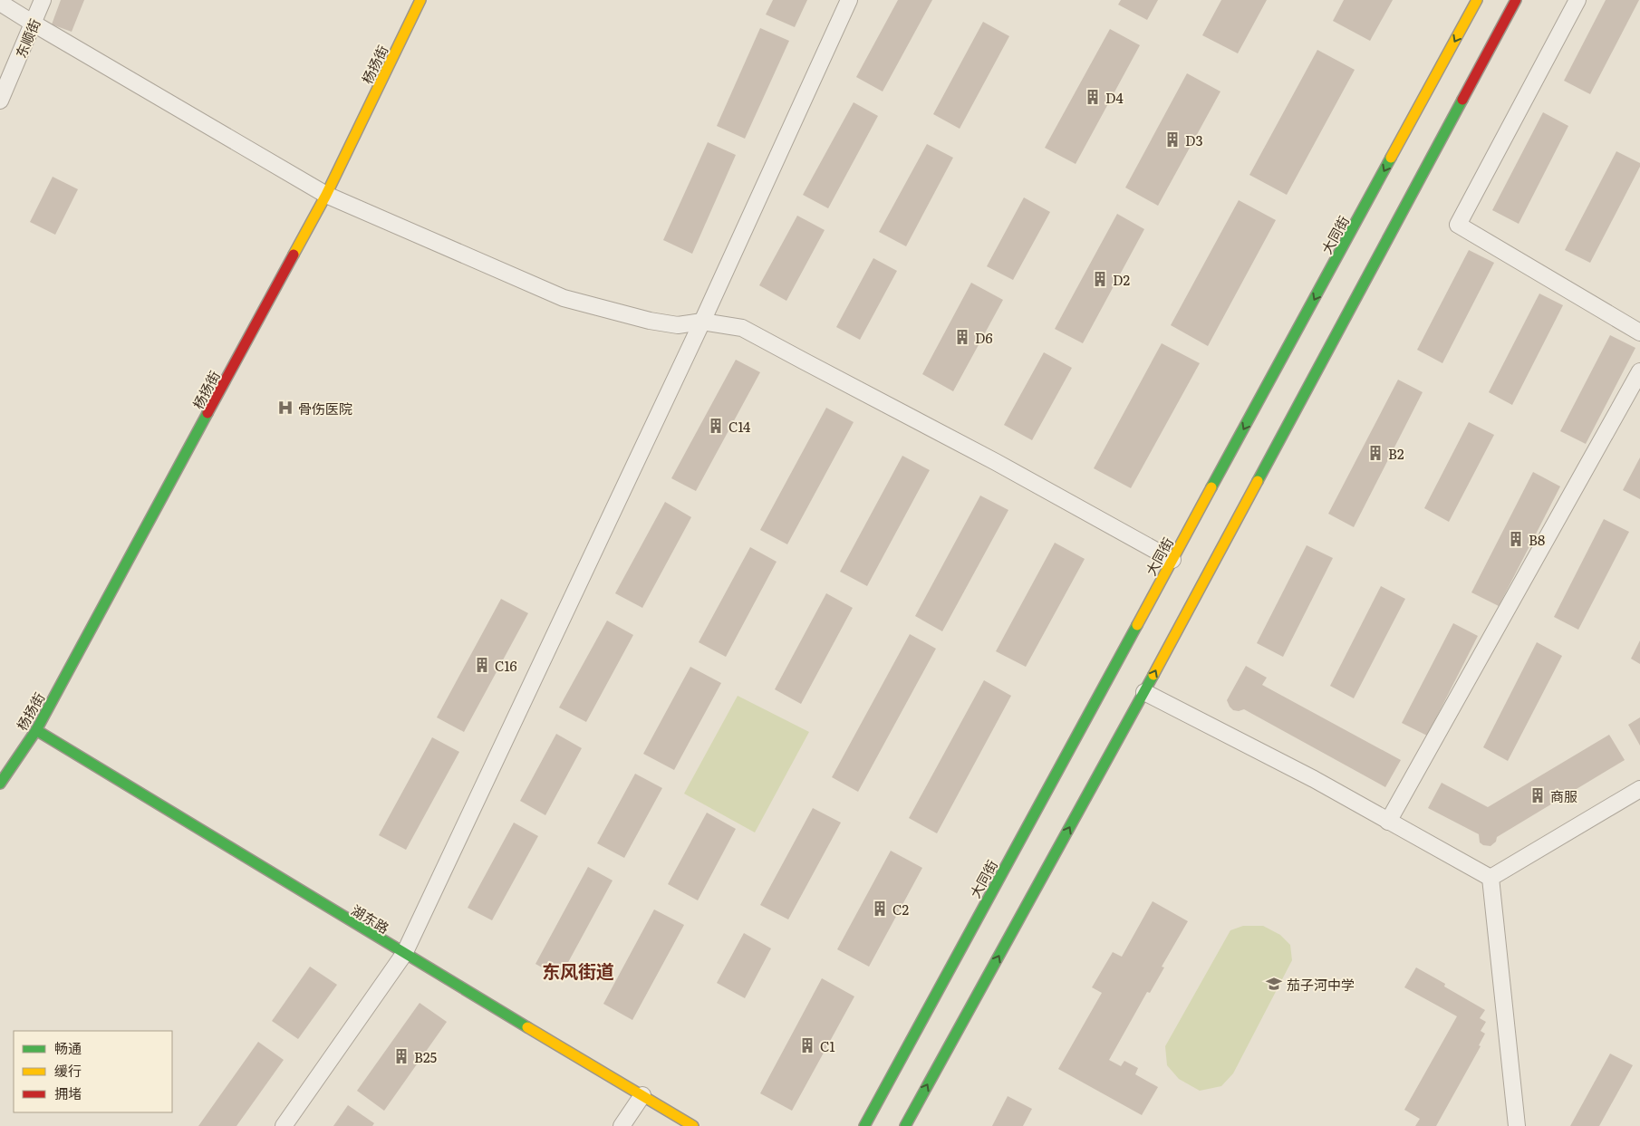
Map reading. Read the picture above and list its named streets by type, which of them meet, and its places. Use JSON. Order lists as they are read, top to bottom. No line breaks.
{"streets":{"main road":["杨扬街","大同街","湖东路"],"street":["东顺街"]},"crossings":[["杨扬街","湖东路"]],"districts":["东风街道"],"places":{"building":["D4","D3","D2","D6","C14","B2","B8","C16","商服","C2","C1","B25"],"hospital":["骨伤医院"],"school or university":["茄子河中学"]},"legend":["畅通","缓行","拥堵"]}
